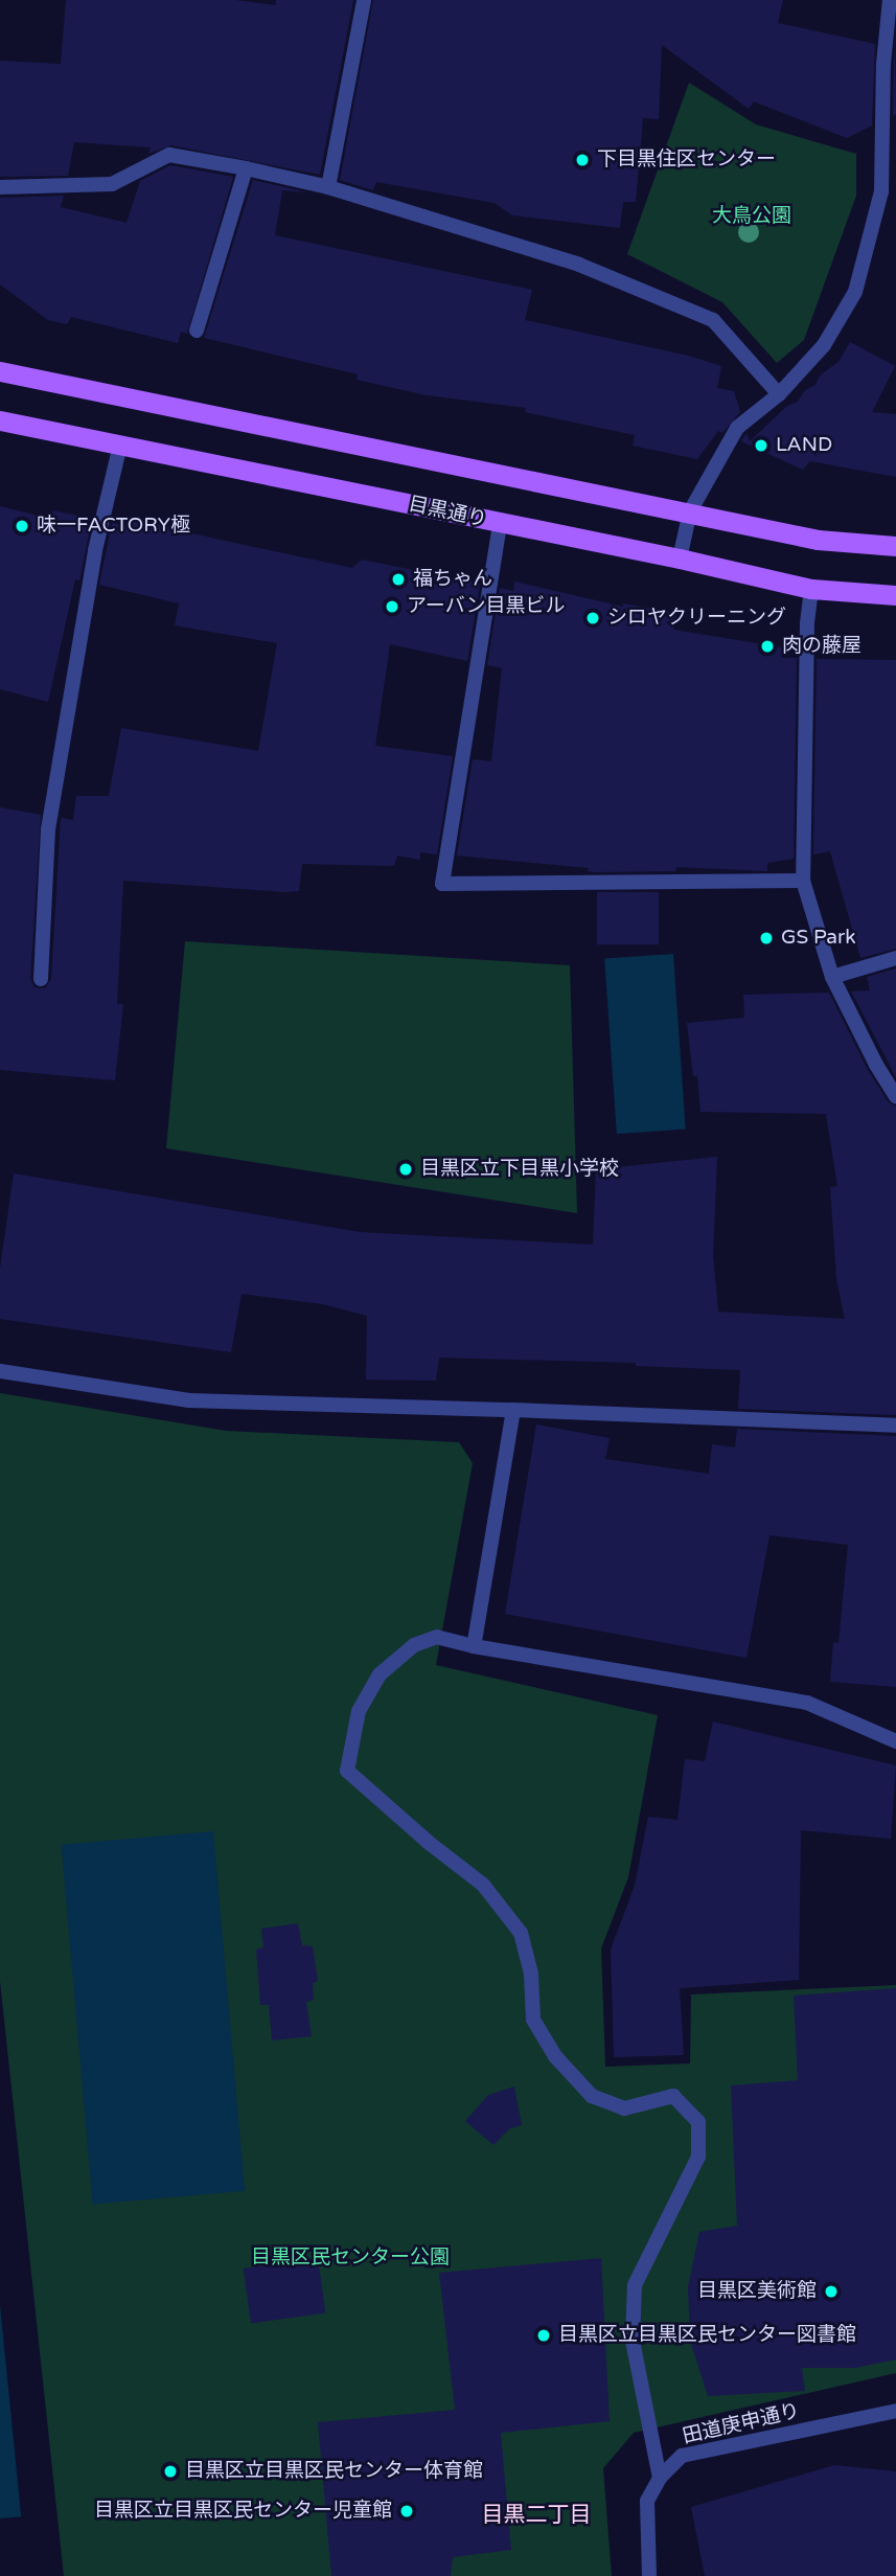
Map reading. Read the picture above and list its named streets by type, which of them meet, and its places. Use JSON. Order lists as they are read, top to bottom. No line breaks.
{"streets":{"main road":["目黒通り"],"street":["田道庚申通り"]},"districts":["目黒二丁目"],"parks":["大鳥公園","目黒区民センター公園"],"places":["下目黒住区センター","LAND","味一FACTORY極","福ちゃん","アーバン目黒ビル","シロヤクリーニング","肉の藤屋","GS Park","目黒区立下目黒小学校","目黒区美術館","目黒区立目黒区民センター図書館","目黒区立目黒区民センター体育館","目黒区立目黒区民センター児童館"]}
